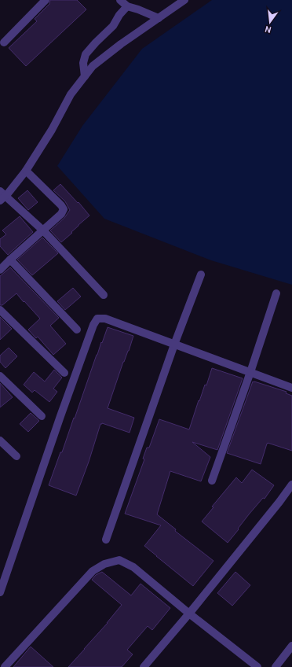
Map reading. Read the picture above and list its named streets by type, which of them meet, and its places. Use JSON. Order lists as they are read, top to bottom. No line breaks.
{"north":"bottom"}
